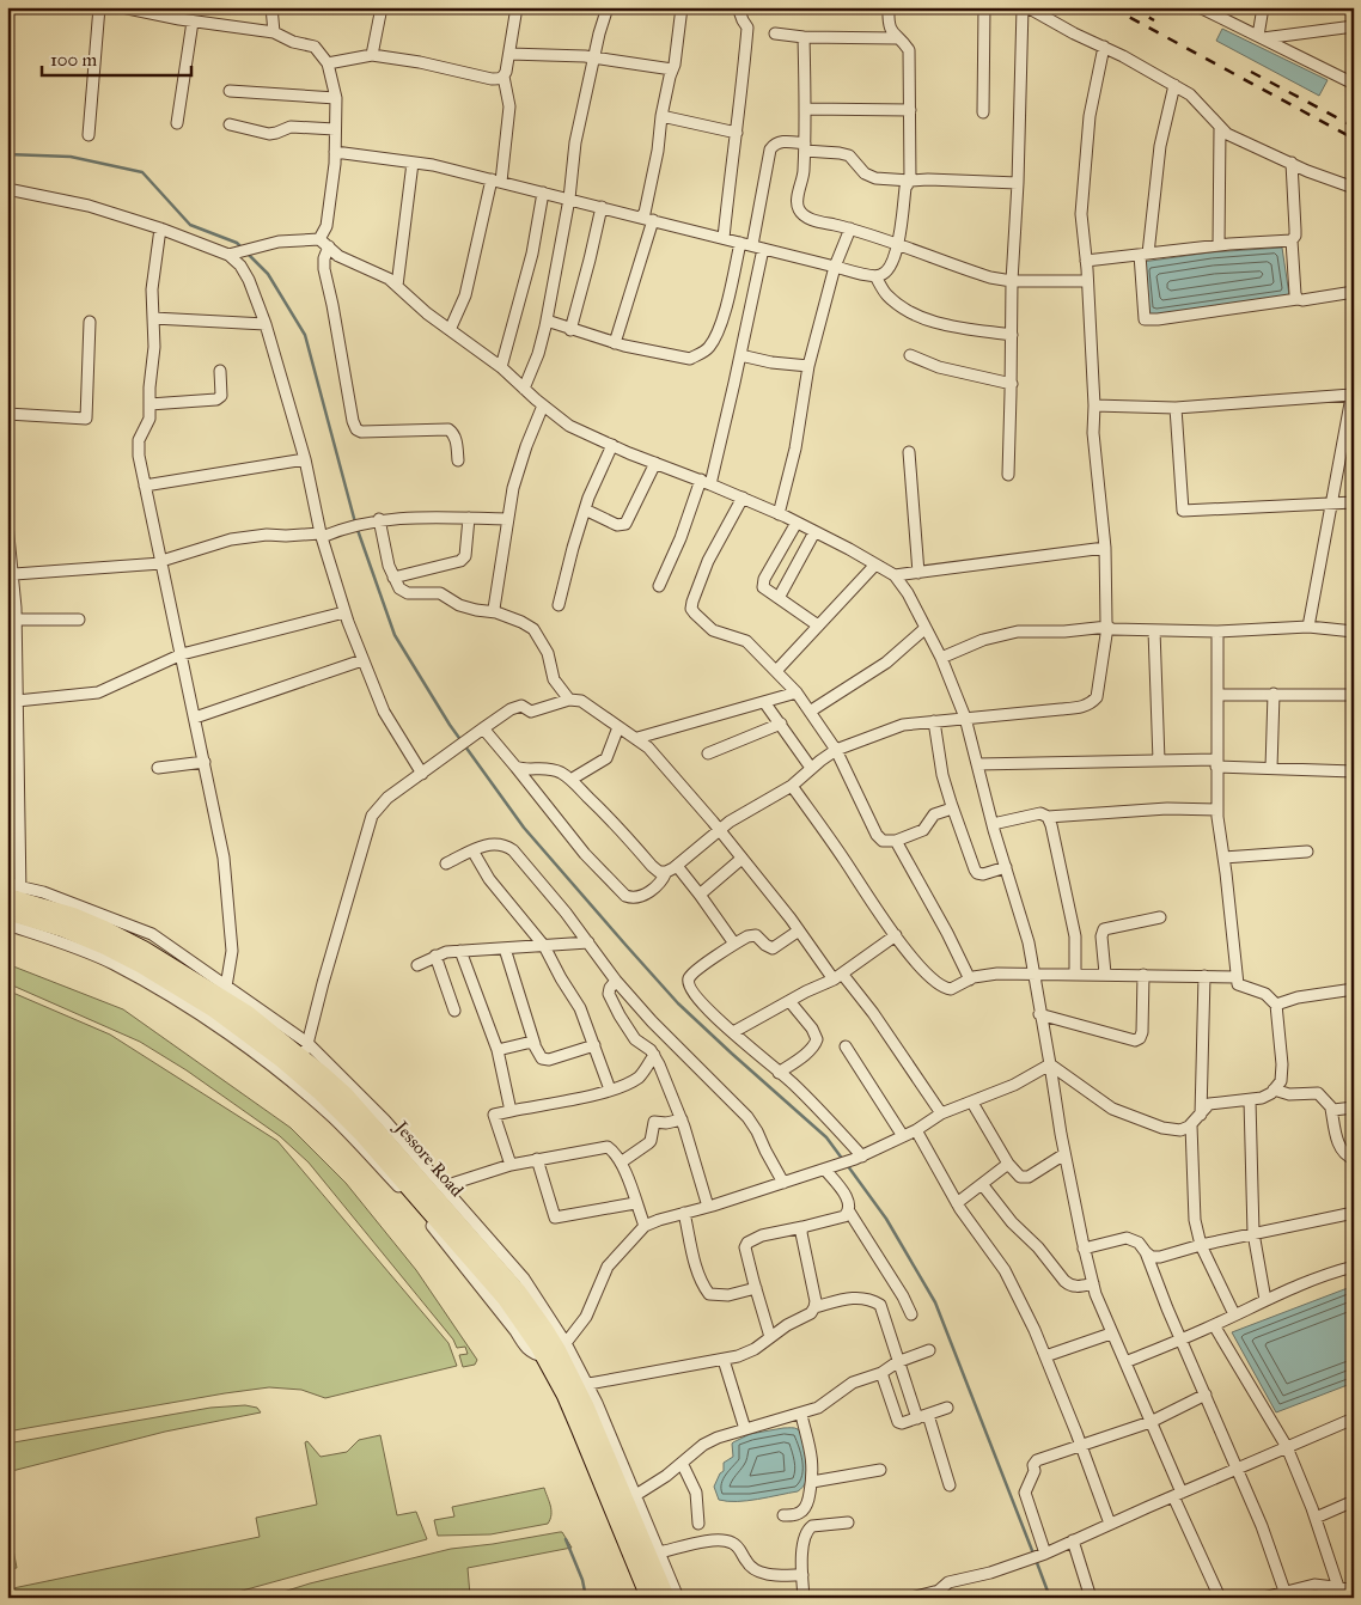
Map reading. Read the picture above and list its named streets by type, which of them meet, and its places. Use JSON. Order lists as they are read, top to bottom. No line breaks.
{"streets":{"highway":["Jessore Road"]},"scale_bar":"100 m"}
